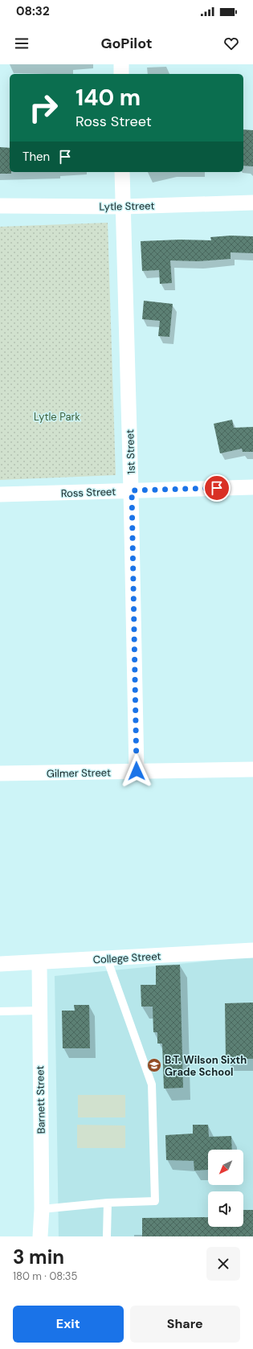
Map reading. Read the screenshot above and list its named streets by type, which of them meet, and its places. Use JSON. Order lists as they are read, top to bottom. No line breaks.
{"streets":{"street":["Lytle Street","1st Street","Ross Street","Gilmer Street","College Street","Barnett Street"]},"crossings":[["Lytle Street","1st Street"],["1st Street","Ross Street"],["1st Street","Gilmer Street"],["College Street","Barnett Street"]],"parks":["Lytle Park"],"places":{"school or university":["B.T. Wilson Sixth Grade School"]},"north":"bottom left","page":{"status":"08:32","header":"GoPilot","turn":["140 m","Ross Street"],"then":"Then","heading":["3 min","180 m · 08:35"],"buttons":["Exit","Share"]}}
